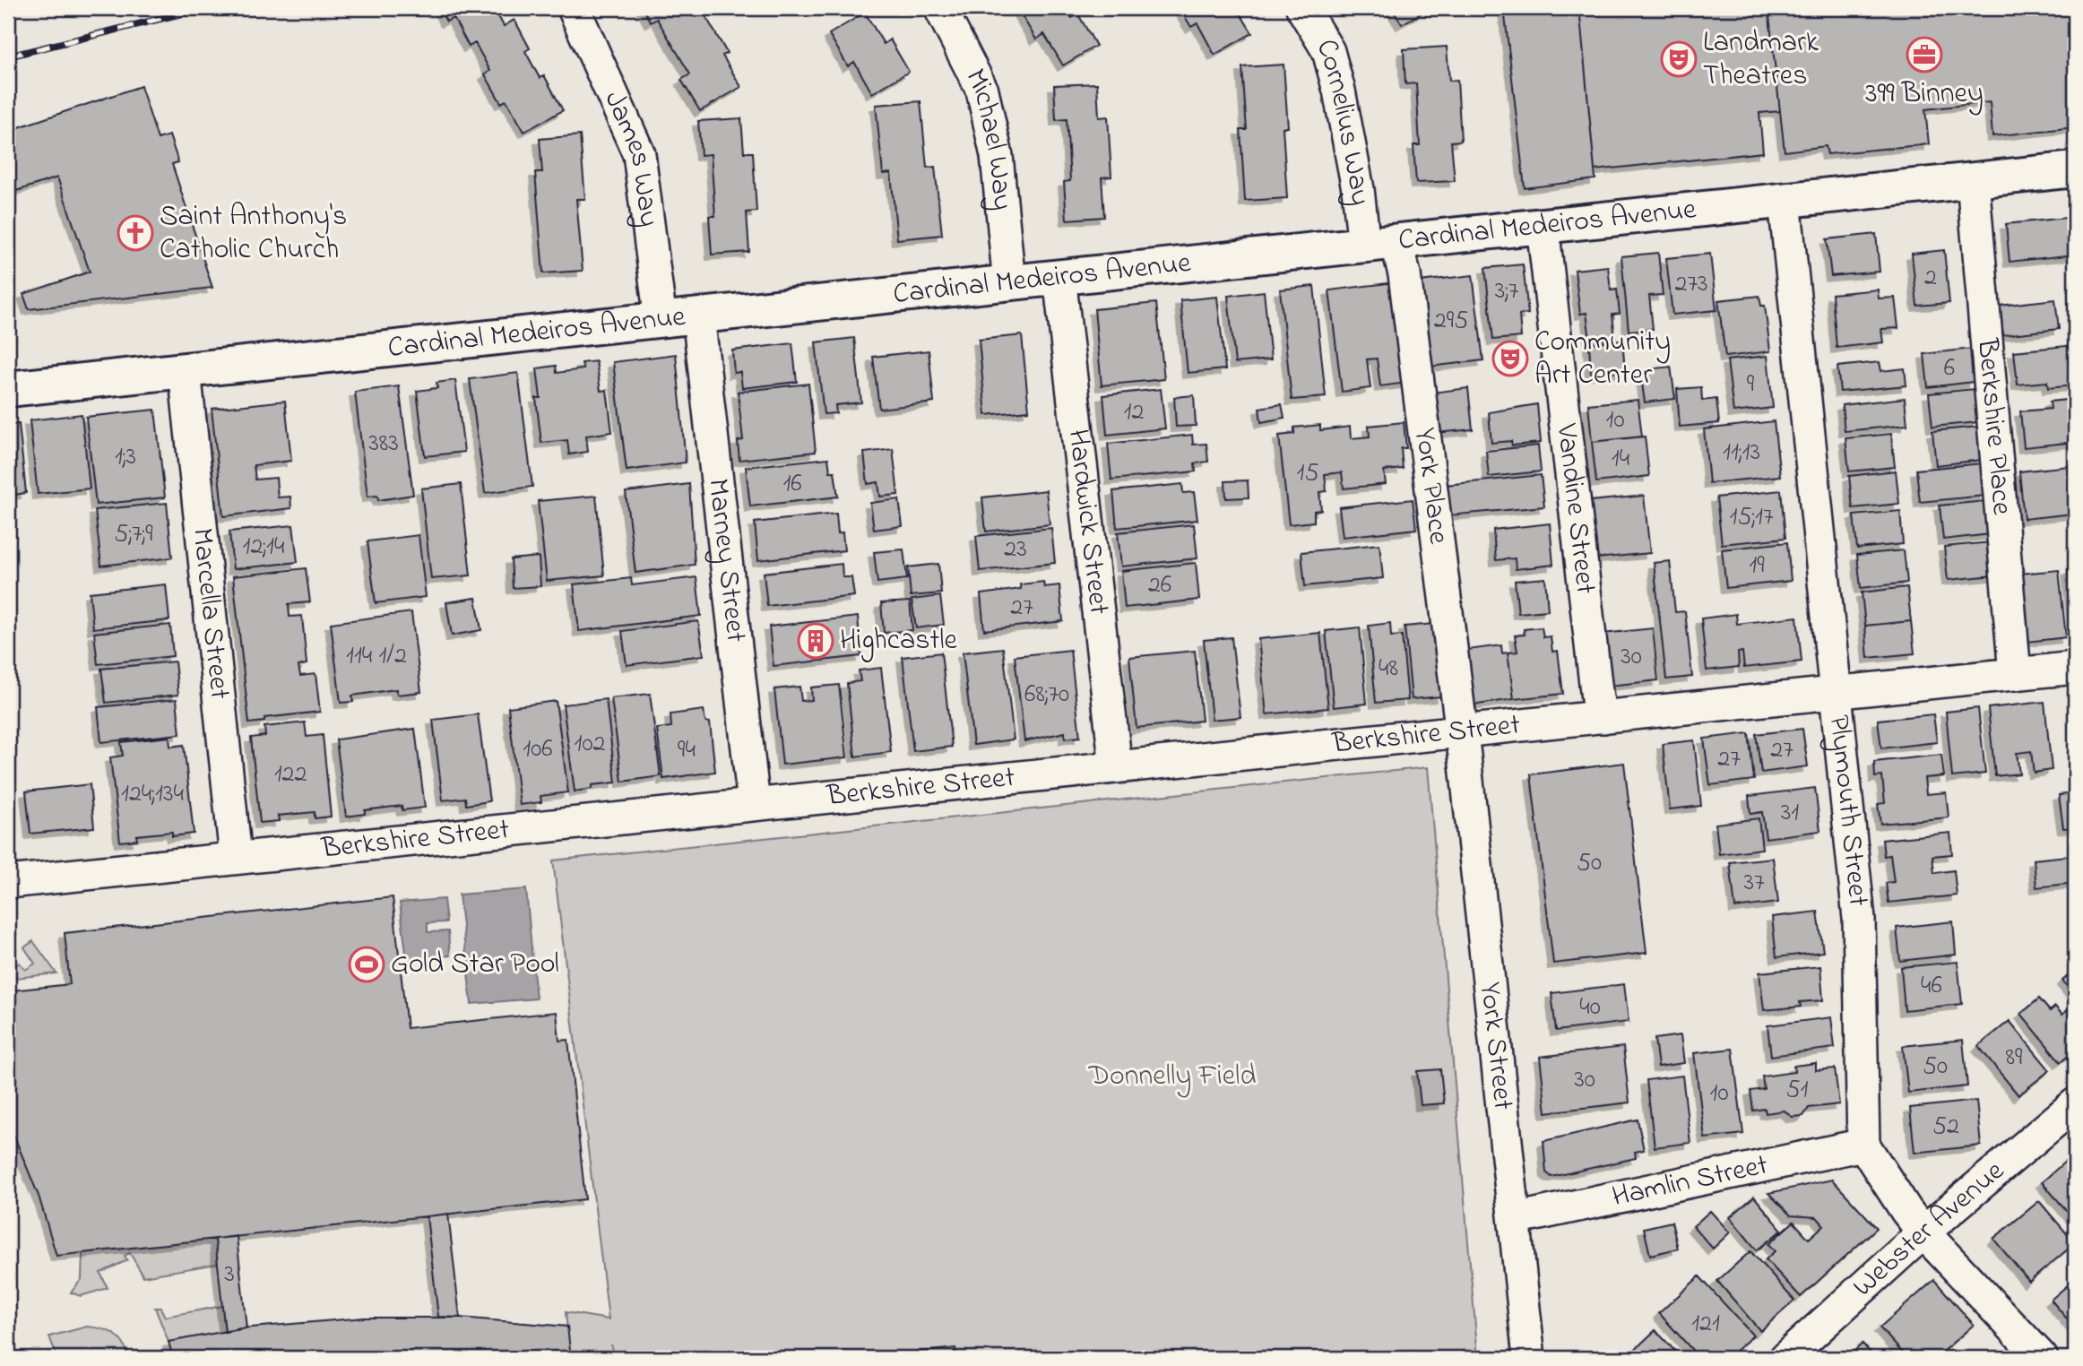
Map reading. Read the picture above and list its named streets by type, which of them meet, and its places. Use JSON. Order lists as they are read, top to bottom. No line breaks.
{"streets":{"main road":["Cardinal Medeiros Avenue"],"street":["Cornelius Way","Michael Way","James Way","Berkshire Place","York Place","Vandine Street","Hardwick Street","Marney Street","Marcella Street","Berkshire Street","Plymouth Street","York Street","Hamlin Street","Webster Avenue"]},"crossings":[["Cornelius Way","Cardinal Medeiros Avenue"],["Cornelius Way","York Place"],["Michael Way","Cardinal Medeiros Avenue"],["James Way","Cardinal Medeiros Avenue"],["Cardinal Medeiros Avenue","Berkshire Place"],["Cardinal Medeiros Avenue","York Place"],["Cardinal Medeiros Avenue","Vandine Street"],["Cardinal Medeiros Avenue","Hardwick Street"],["Cardinal Medeiros Avenue","Marney Street"],["Cardinal Medeiros Avenue","Marcella Street"],["Cardinal Medeiros Avenue","Plymouth Street"],["York Place","Berkshire Street"],["York Place","York Street"],["Vandine Street","Berkshire Street"],["Hardwick Street","Berkshire Street"],["Marney Street","Berkshire Street"],["Marcella Street","Berkshire Street"],["Berkshire Street","Plymouth Street"],["Berkshire Street","York Street"],["Plymouth Street","Hamlin Street"],["York Street","Hamlin Street"]],"parks":["Donnelly Field"],"places":{"office":["399 Binney"],"theatre":["Landmark Theatres","Community Art Center"],"church":["Saint Anthony's Catholic Church"],"building":["Highcastle"],"sports":["Gold Star Pool"]},"house_numbers":["2","273","3;7","295","6","9","12","10","383","11;13","1;3","14","15","16","15;17","5;7;9","12;14","23","19","26","27","114 1/2","30","48","68;70","102","106","94","27","27","122","124;134","31","50","37","46","40","89","50","30","51","10","52","3","121"]}
